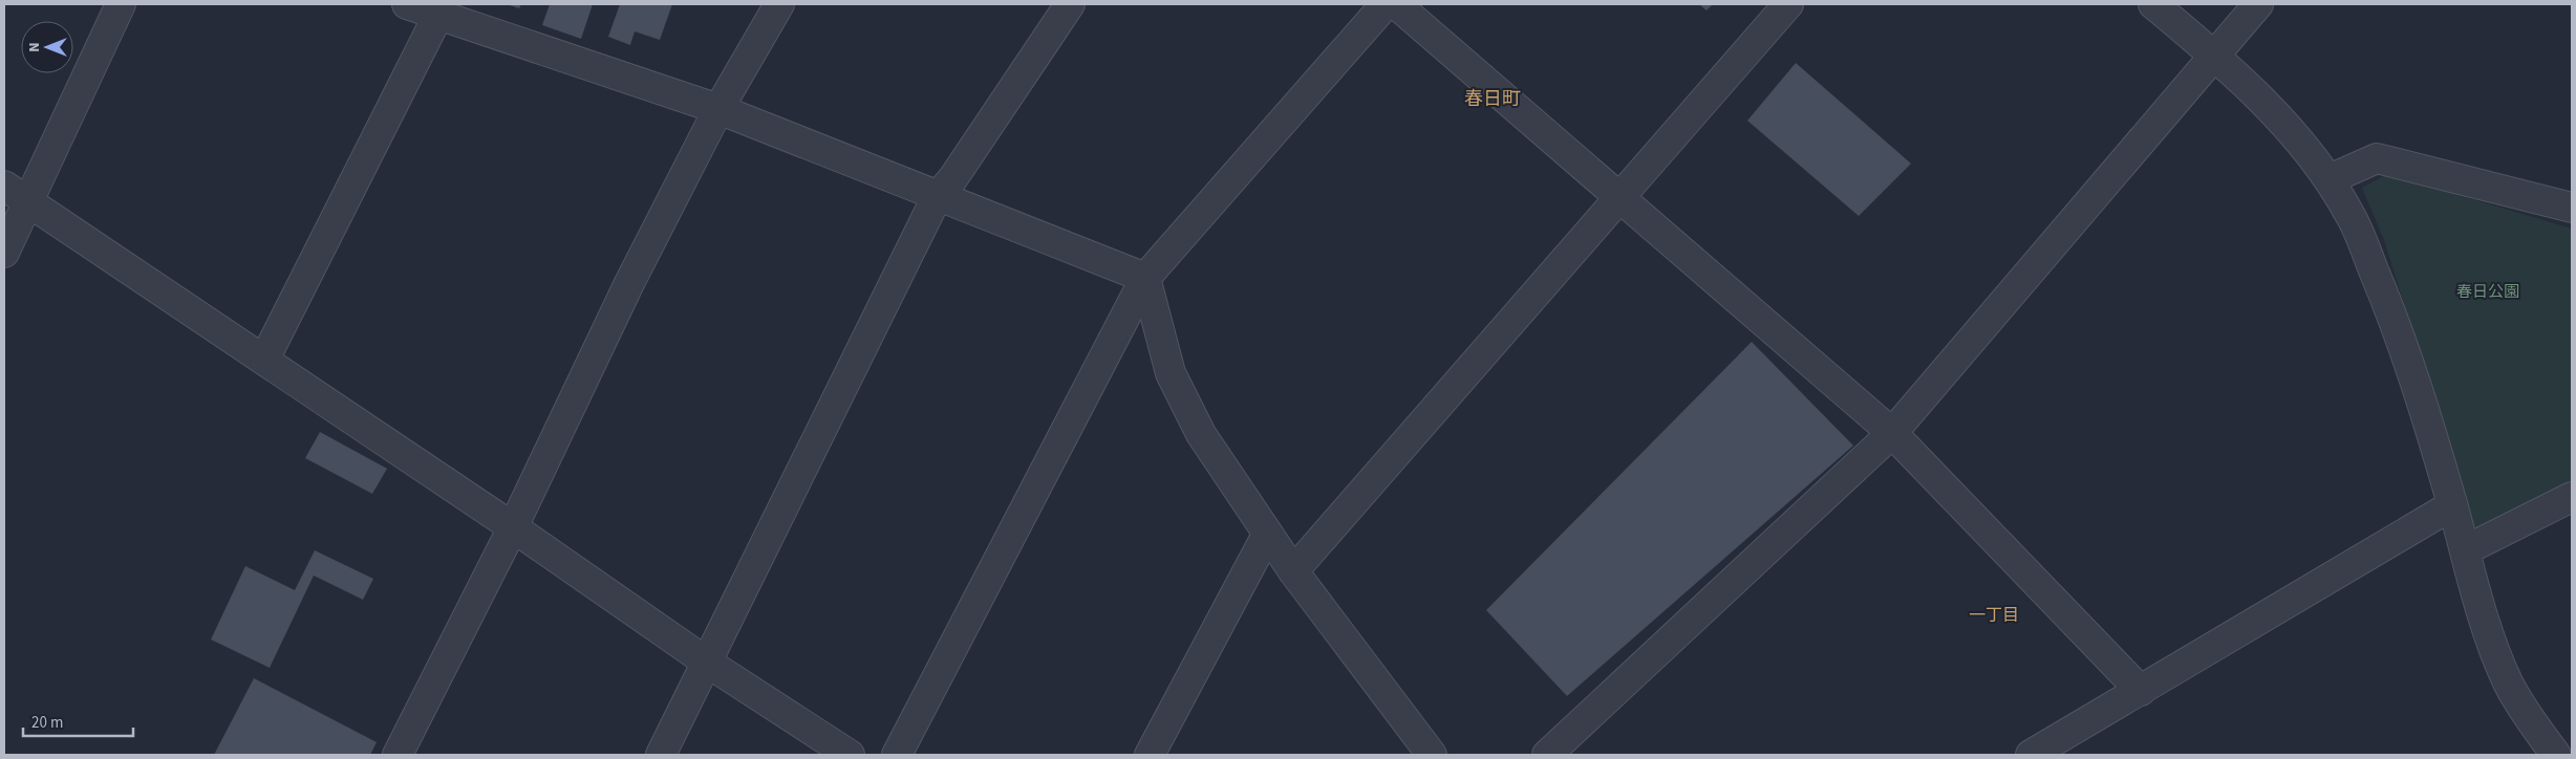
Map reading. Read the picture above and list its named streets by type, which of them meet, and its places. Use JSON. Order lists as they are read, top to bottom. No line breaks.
{"districts":["春日町","一丁目"],"parks":["春日公園"],"scale_bar":"20 m","north":"left"}
